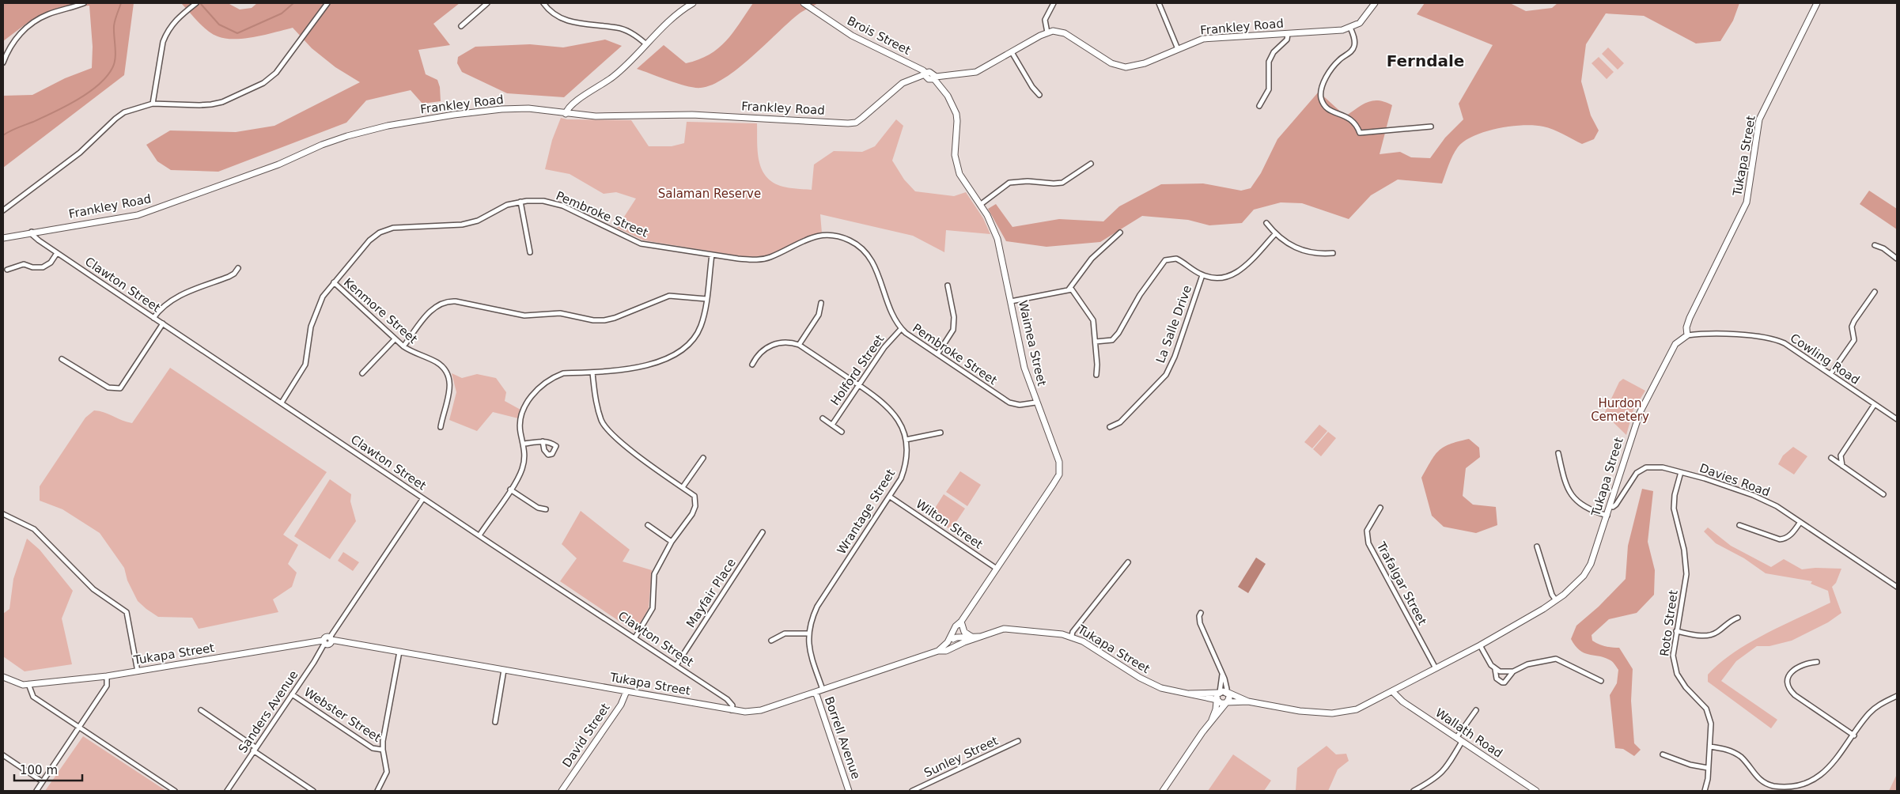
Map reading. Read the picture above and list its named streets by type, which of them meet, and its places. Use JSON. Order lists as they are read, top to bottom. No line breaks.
{"streets":{"street":["Frankley Road","Brois Street","Tukapa Street","Pembroke Street","Clawton Street","Kenmore Street","La Salle Drive","Waimea Street","Cowling Road","Holford Street","Davies Road","Wrantage Street","Wilton Street","Trafalgar Street","Mayfair Place","Roto Street","Sanders Avenue","Webster Street","Wallath Road","David Street","Borrell Avenue","Sunley Street"]},"crossings":[["Frankley Road","Brois Street"],["Frankley Road","Clawton Street"],["Brois Street","Waimea Street"],["Tukapa Street","Clawton Street"],["Tukapa Street","Waimea Street"],["Tukapa Street","Cowling Road"],["Tukapa Street","Davies Road"],["Tukapa Street","Wrantage Street"],["Tukapa Street","Trafalgar Street"],["Tukapa Street","Sanders Avenue"],["Tukapa Street","Wallath Road"],["Tukapa Street","David Street"],["Tukapa Street","Borrell Avenue"],["Pembroke Street","Clawton Street"],["Pembroke Street","Kenmore Street"],["Pembroke Street","Waimea Street"],["Pembroke Street","Holford Street"],["Clawton Street","Mayfair Place"],["Waimea Street","Wilton Street"],["Holford Street","Wrantage Street"],["Davies Road","Roto Street"],["Wrantage Street","Wilton Street"],["Sanders Avenue","Webster Street"]],"districts":["Ferndale"],"parks":["Salaman Reserve","Hurdon Cemetery"],"scale_bar":"100 m"}
